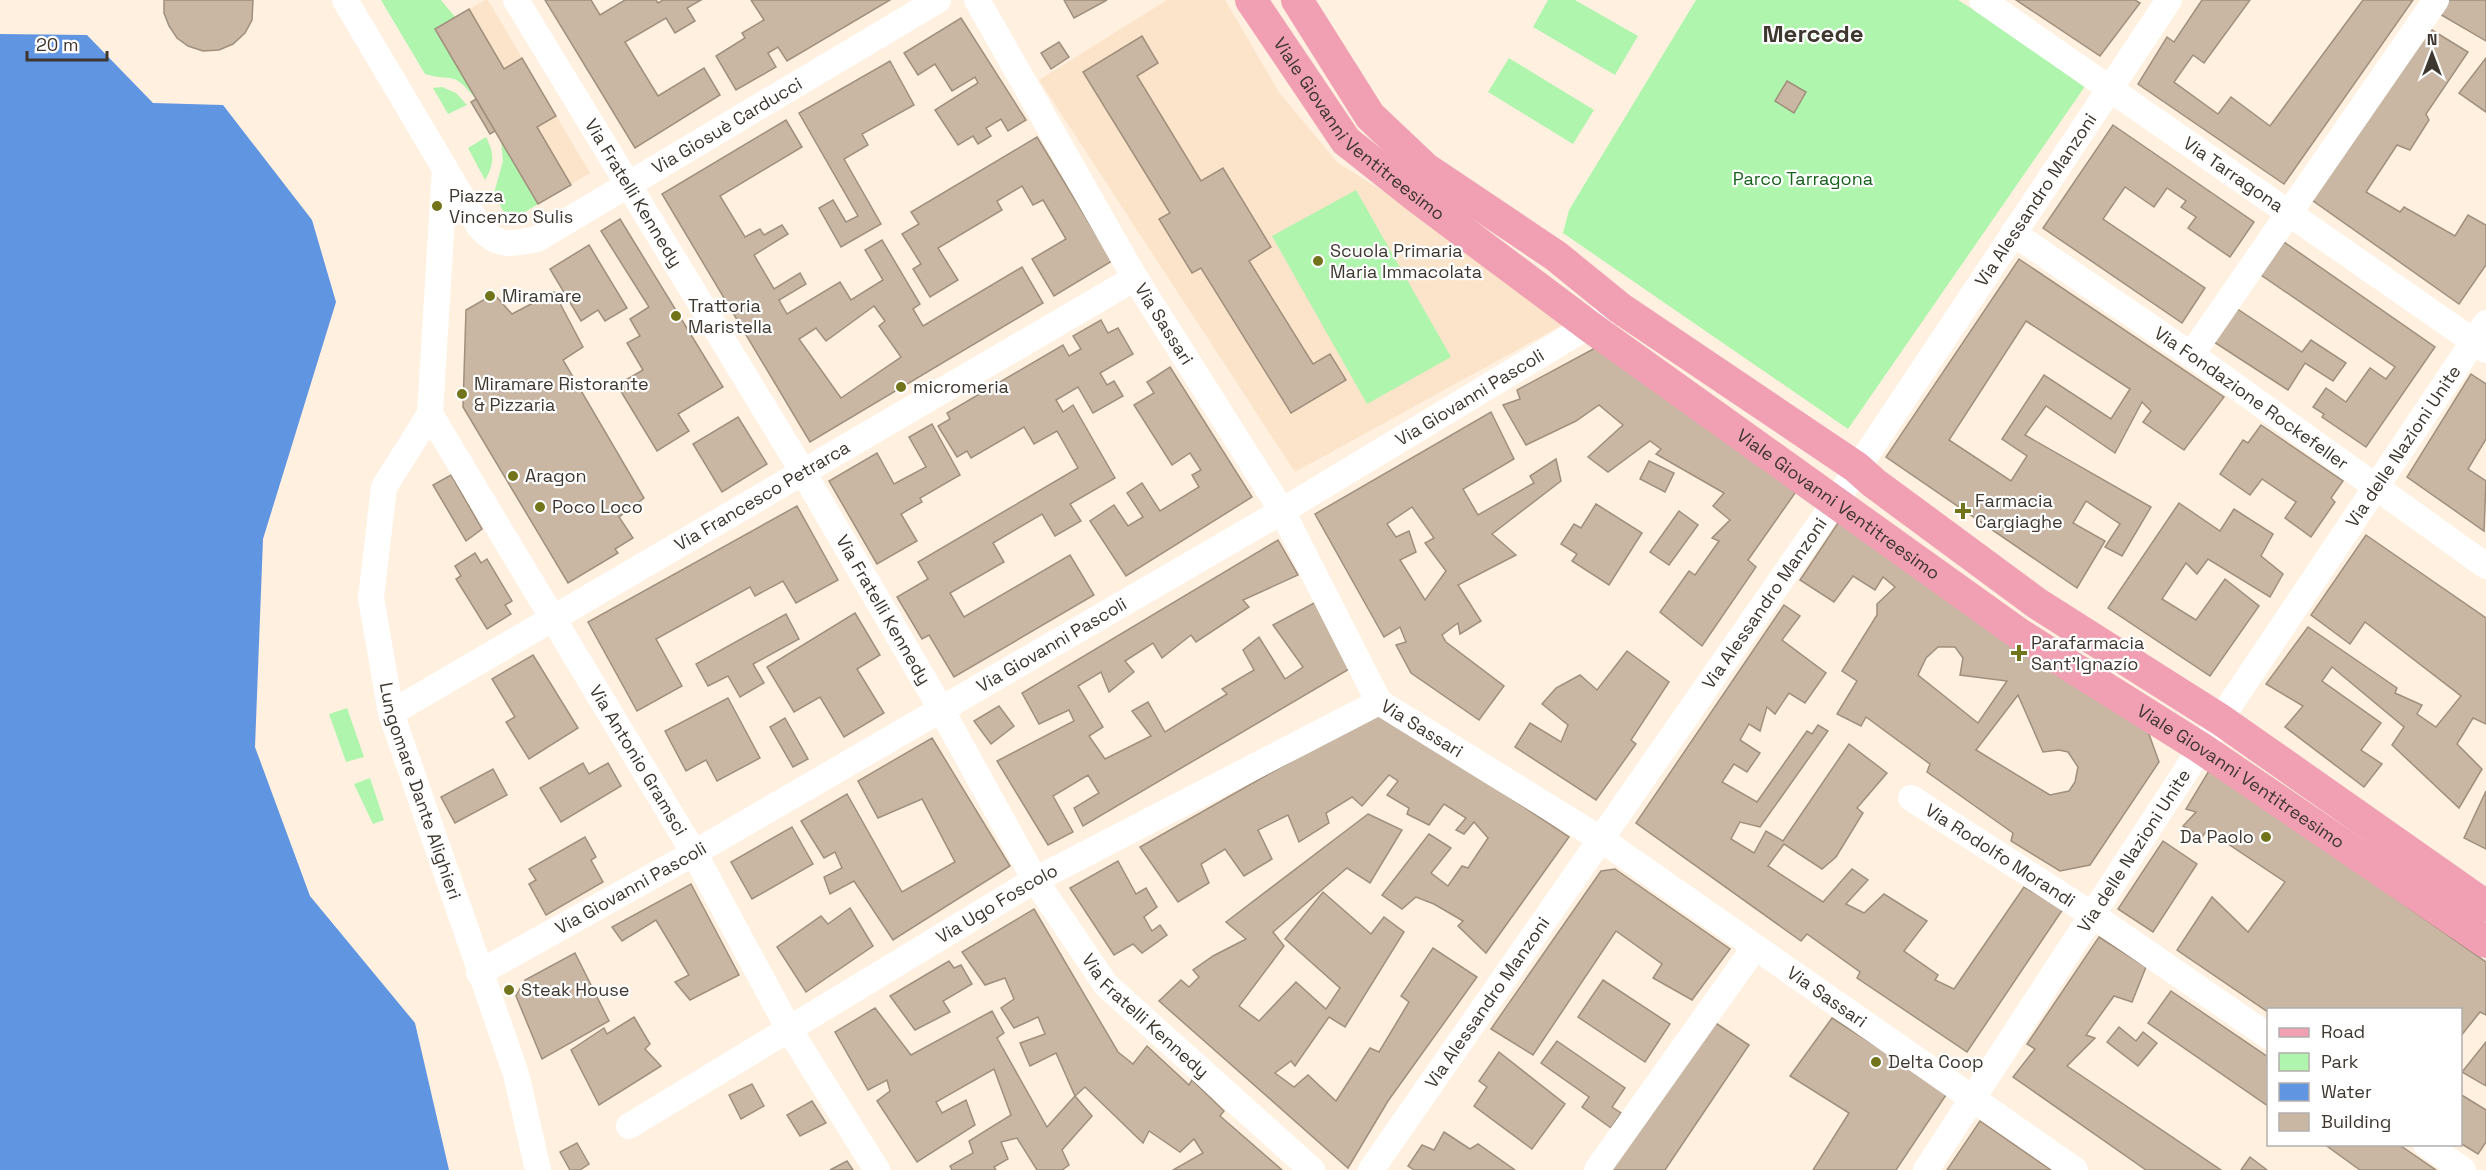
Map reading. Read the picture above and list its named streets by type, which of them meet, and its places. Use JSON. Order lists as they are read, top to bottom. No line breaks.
{"streets":{"main road":["Viale Giovanni Ventitreesimo"],"street":["Via Giosuè Carducci","Via Tarragona","Via Fratelli Kennedy","Via Alessandro Manzoni","Via Sassari","Via Giovanni Pascoli","Via Fondazione Rockefeller","Via delle Nazioni Unite","Via Francesco Petrarca","Via Antonio Gramsci","Lungomare Dante Alighieri","Via Rodolfo Morandi","Via Ugo Foscolo"]},"crossings":[["Via Giosuè Carducci","Via Fratelli Kennedy"],["Viale Giovanni Ventitreesimo","Via Alessandro Manzoni"],["Viale Giovanni Ventitreesimo","Via Giovanni Pascoli"],["Viale Giovanni Ventitreesimo","Via delle Nazioni Unite"],["Via Tarragona","Via Alessandro Manzoni"],["Via Tarragona","Via delle Nazioni Unite"],["Via Fratelli Kennedy","Via Giovanni Pascoli"],["Via Fratelli Kennedy","Via Francesco Petrarca"],["Via Fratelli Kennedy","Via Ugo Foscolo"],["Via Alessandro Manzoni","Via Sassari"],["Via Alessandro Manzoni","Via Fondazione Rockefeller"],["Via Sassari","Via Giovanni Pascoli"],["Via Sassari","Via delle Nazioni Unite"],["Via Sassari","Via Francesco Petrarca"],["Via Sassari","Via Ugo Foscolo"],["Via Giovanni Pascoli","Via Antonio Gramsci"],["Via Giovanni Pascoli","Lungomare Dante Alighieri"],["Via Fondazione Rockefeller","Via delle Nazioni Unite"],["Via delle Nazioni Unite","Via Rodolfo Morandi"],["Via Francesco Petrarca","Via Antonio Gramsci"],["Via Francesco Petrarca","Lungomare Dante Alighieri"],["Via Antonio Gramsci","Lungomare Dante Alighieri"],["Via Antonio Gramsci","Via Ugo Foscolo"]],"districts":["Mercede"],"parks":["Parco Tarragona"],"places":{"other":["Piazza Vincenzo Sulis","Scuola Primaria Maria Immacolata","Miramare","Trattoria Maristella","micromeria","Miramare Ristorante & Pizzaria","Aragon","Poco Loco","Da Paolo","Steak House","Delta Coop"],"health":["Farmacia Cargiaghe","Parafarmacia Sant'Ignazío"]},"legend":["Road","Park","Water","Building"],"scale_bar":"20 m","north":"top"}
